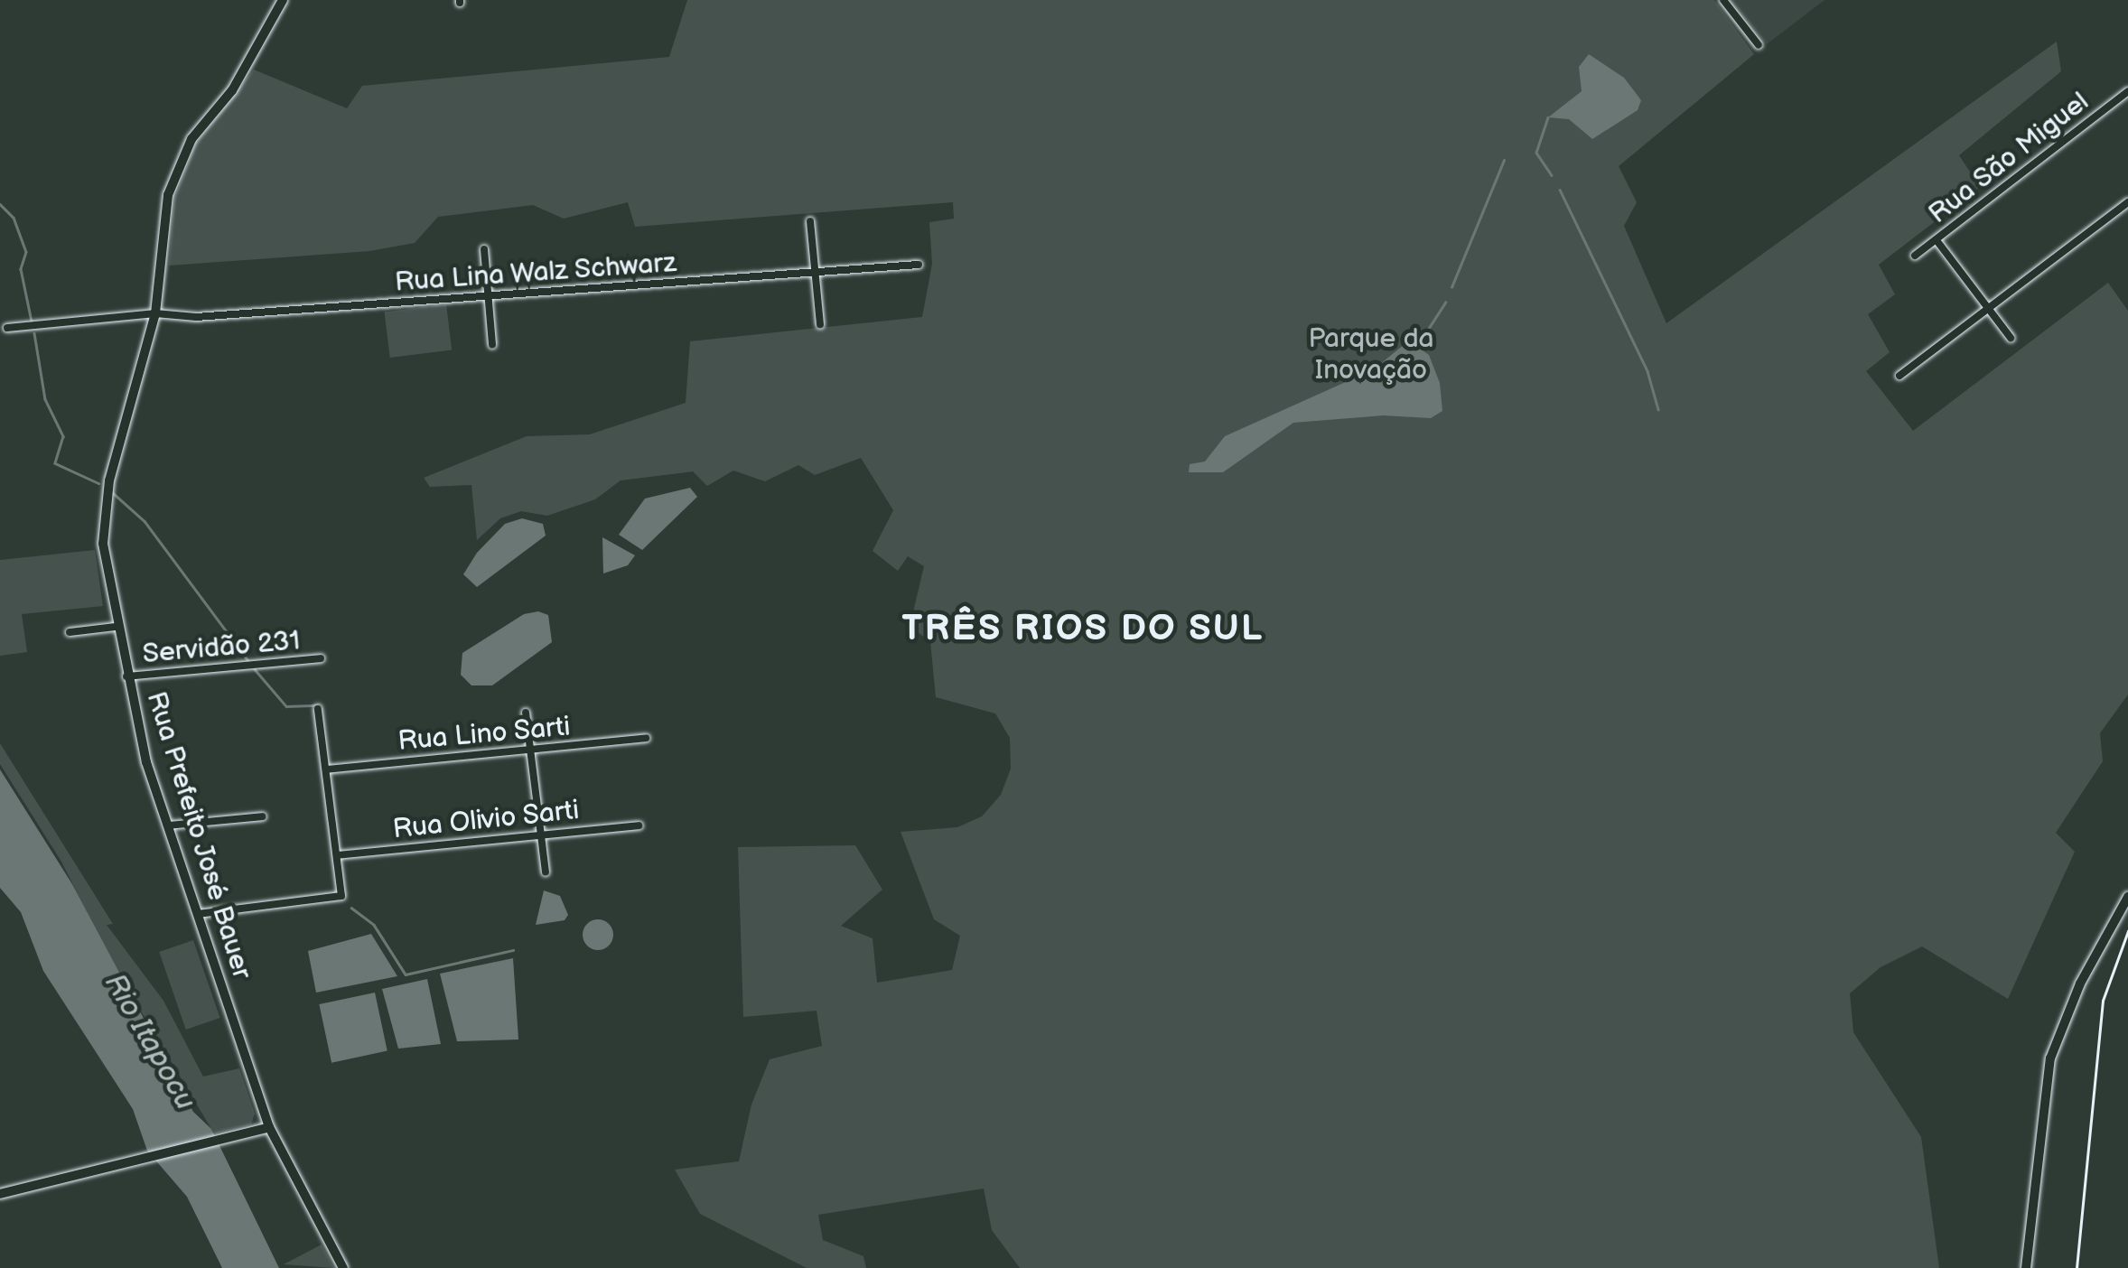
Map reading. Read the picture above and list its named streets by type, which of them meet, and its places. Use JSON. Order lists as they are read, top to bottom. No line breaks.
{"streets":{"street":["Rua São Miguel","Rua Lina Walz Schwarz","Servidão 231","Rua Lino Sarti","Rua Olivio Sarti","Rua Prefeito José Bauer"]},"crossings":[["Rua Lina Walz Schwarz","Rua Prefeito José Bauer"],["Servidão 231","Rua Prefeito José Bauer"]],"districts":["TRÊS RIOS DO SUL"],"water":["Rio Itapocu"],"parks":["Parque da Inovação"]}
